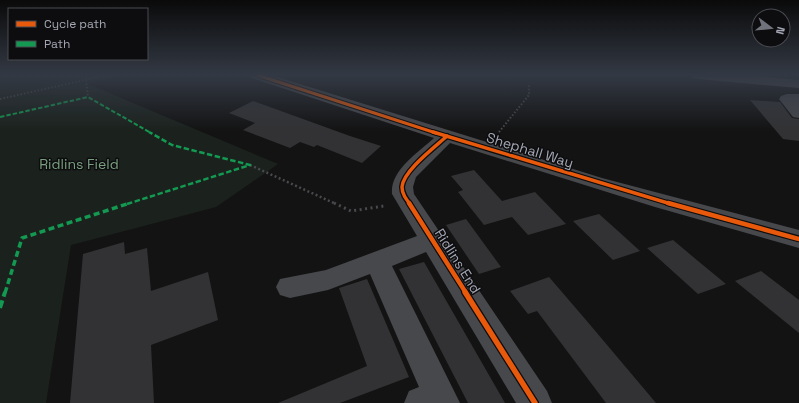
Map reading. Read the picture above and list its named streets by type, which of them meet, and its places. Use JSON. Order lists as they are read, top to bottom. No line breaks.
{"streets":{"street":["Shephall Way","Ridlins End"]},"crossings":[["Shephall Way","Ridlins End"]],"parks":["Ridlins Field"],"legend":["Cycle path","Path"],"north":"right"}
